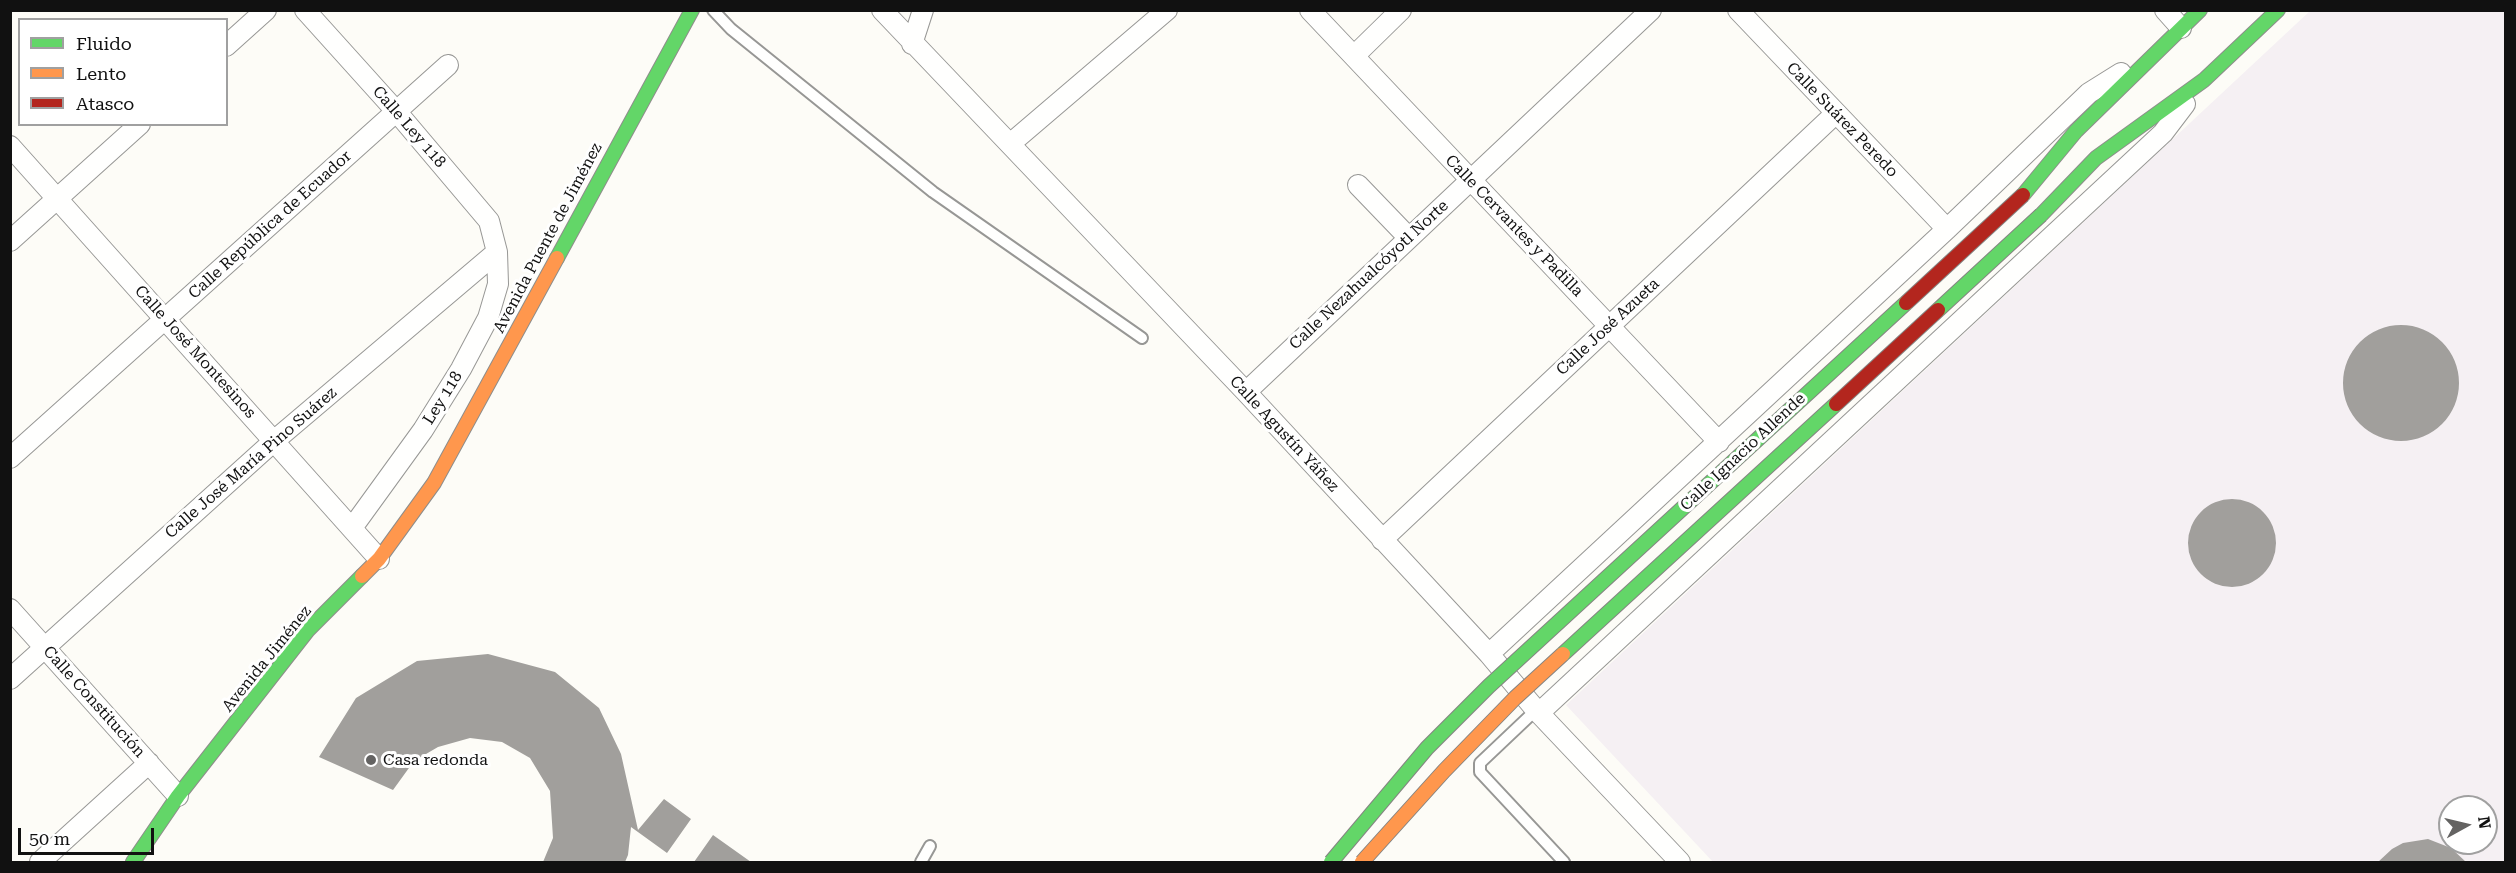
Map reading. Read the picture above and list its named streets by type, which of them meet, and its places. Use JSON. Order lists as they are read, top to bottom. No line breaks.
{"streets":{"main road":["Avenida Puente de Jiménez","Calle Ignacio Allende","Avenida Jiménez"],"street":["Calle Suárez Peredo","Calle Ley 118","Calle República de Ecuador","Calle Cervantes y Padilla","Calle Nezahualcóyotl Norte","Calle José Azueta","Calle José Montesinos","Ley 118","Calle Agustín Yáñez","Calle José María Pino Suárez","Calle Constitución"]},"crossings":[["Calle Suárez Peredo","Calle José Azueta"],["Calle Suárez Peredo","Calle Ignacio Allende"],["Calle Ley 118","Calle República de Ecuador"],["Calle Ley 118","Ley 118"],["Calle Ley 118","Calle José María Pino Suárez"],["Calle República de Ecuador","Calle José Montesinos"],["Calle Cervantes y Padilla","Calle Nezahualcóyotl Norte"],["Calle Cervantes y Padilla","Calle José Azueta"],["Calle Cervantes y Padilla","Calle Ignacio Allende"],["Avenida Puente de Jiménez","Avenida Jiménez"],["Calle Nezahualcóyotl Norte","Calle Agustín Yáñez"],["Calle José Azueta","Calle Agustín Yáñez"],["Calle José Montesinos","Ley 118"],["Calle José Montesinos","Calle José María Pino Suárez"],["Calle José Montesinos","Avenida Jiménez"],["Ley 118","Calle José María Pino Suárez"],["Calle Agustín Yáñez","Calle Ignacio Allende"],["Calle José María Pino Suárez","Calle Constitución"],["Avenida Jiménez","Calle Constitución"]],"places":["Casa redonda"],"legend":["Fluido","Lento","Atasco"],"scale_bar":"50 m","north":"right"}
